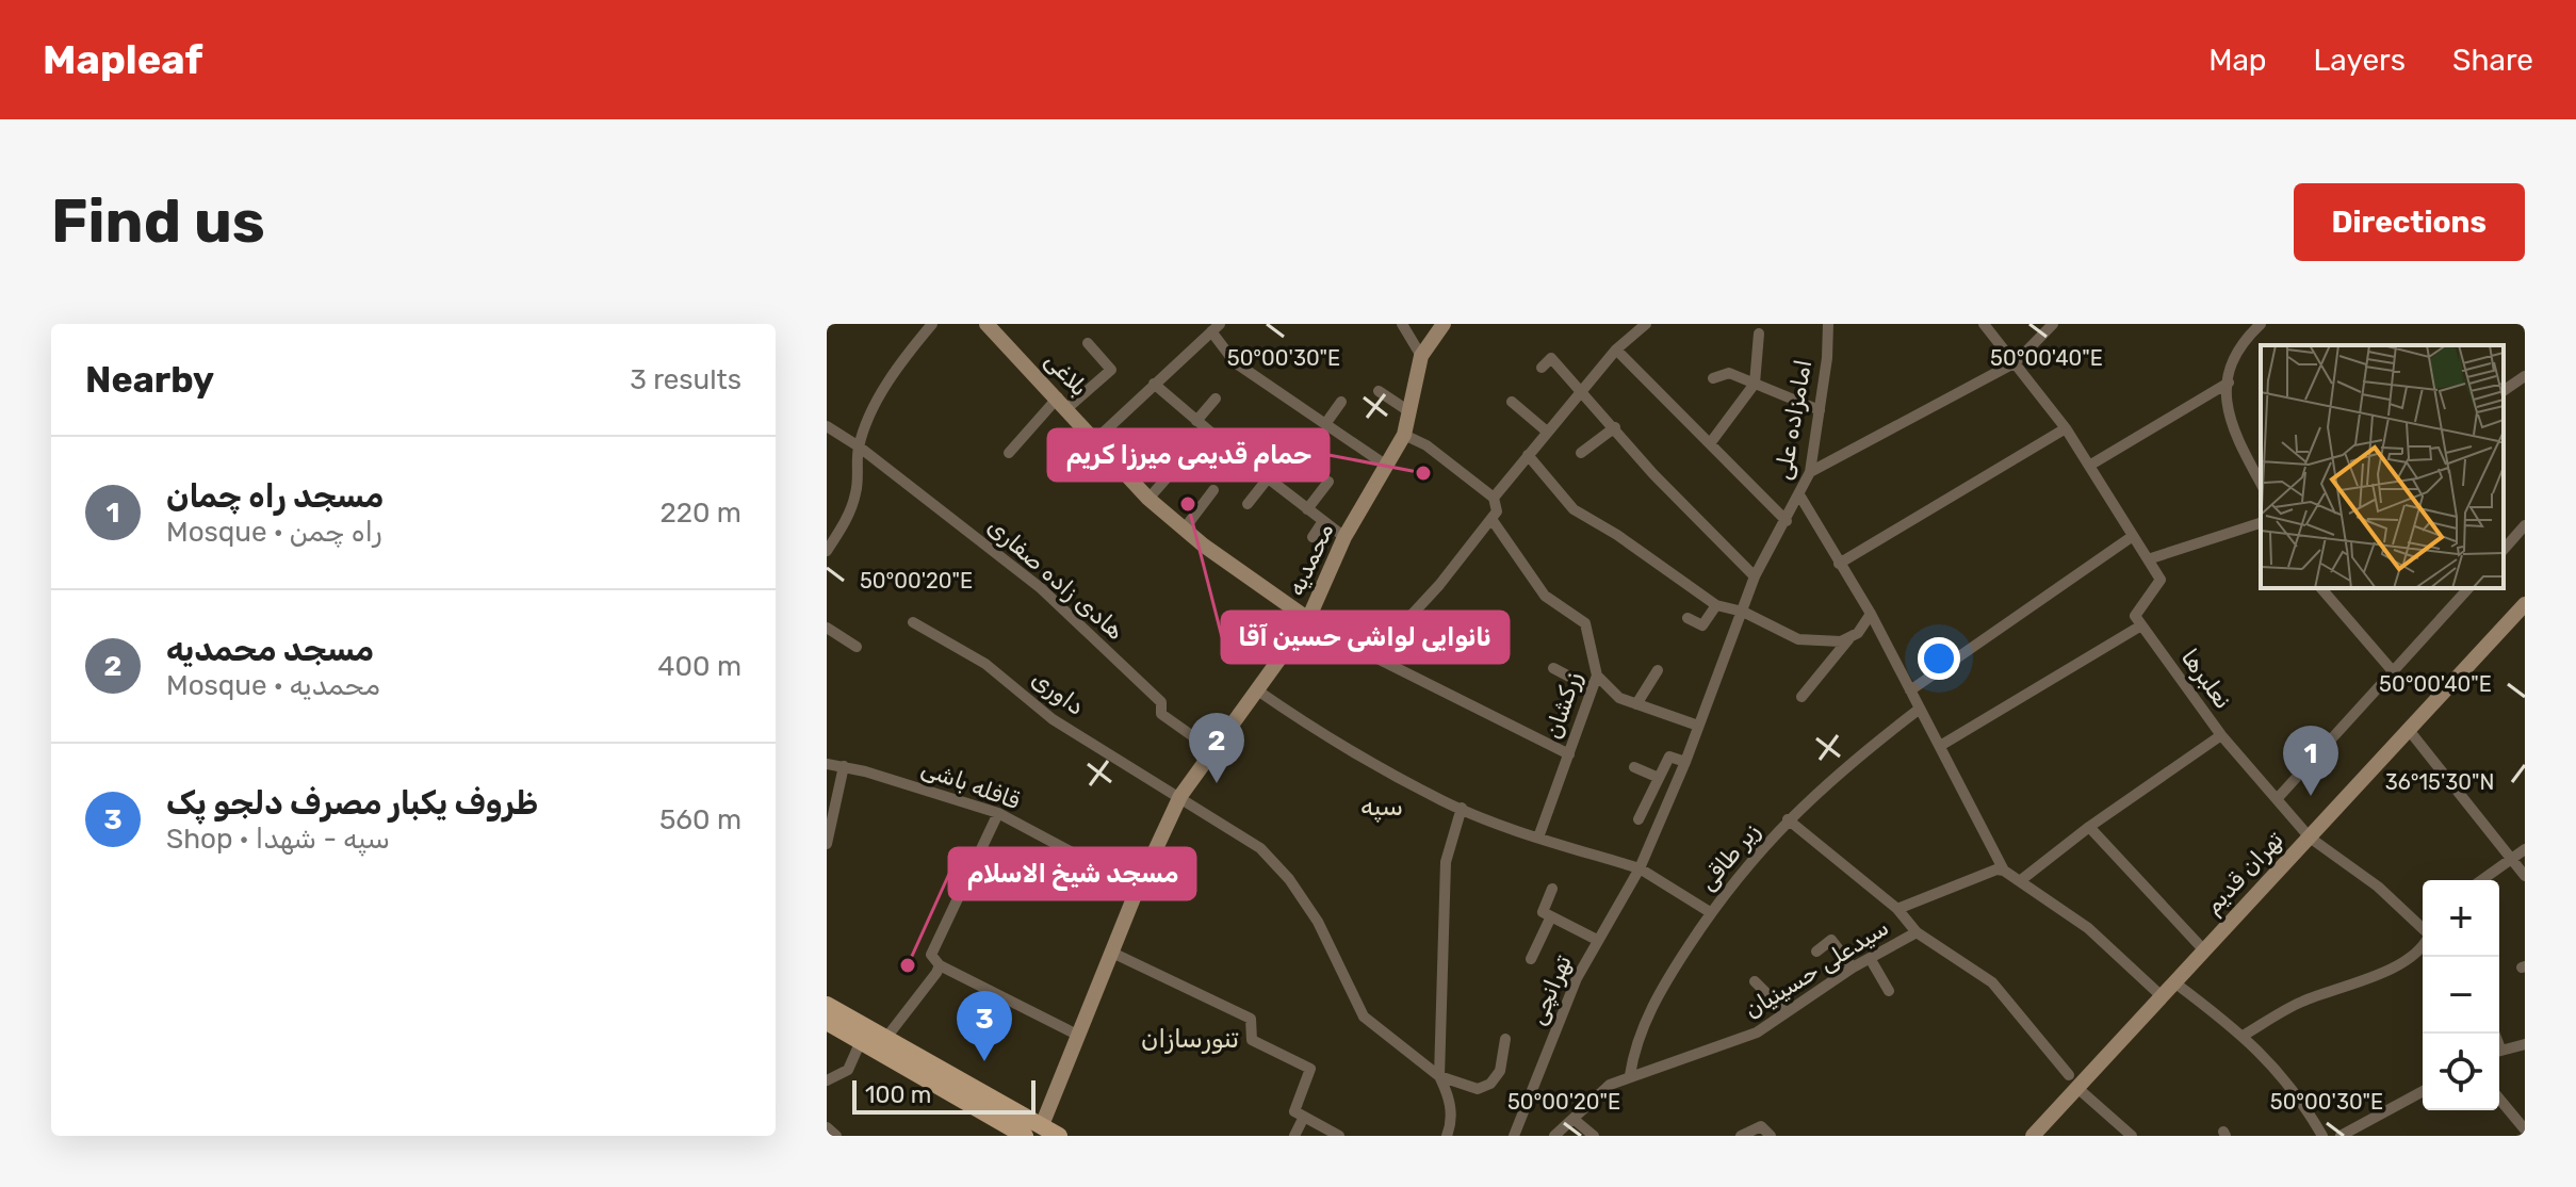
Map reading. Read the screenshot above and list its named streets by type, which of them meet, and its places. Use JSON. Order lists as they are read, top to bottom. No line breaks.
{"streets":{"street":["بلاغی","امامزاده علی","محمدیه","هادی زاده صفاری","نعلبرها","داوری","زرکشان","قافله باشی","زیر طاقی","تهران قدیم","سیدعلی حسینیان","تهرانچی"]},"crossings":[["بلاغی","محمدیه"],["امامزاده علی","تهرانچی"],["محمدیه","هادی زاده صفاری"],["محمدیه","داوری"],["محمدیه","قافله باشی"],["نعلبرها","تهران قدیم"],["زیر طاقی","سیدعلی حسینیان"],["تهران قدیم","سیدعلی حسینیان"]],"districts":["سپه","تنورسازان"],"places":["حمام قدیمی میرزا کریم","نانوایی لواشی حسین آقا","مسجد شیخ الاسلام"],"scale_bar":"100 m","page":{"header":"Mapleaf","nav":["Map","Layers","Share"],"buttons":"Directions","title":"Find us","heading":["Nearby","3 results"],"list":[{"mark":"1","name":"مسجد راه چمان","note":"Mosque · راه چمن","value":"220 m"},{"mark":"2","name":"مسجد محمدیه","note":"Mosque · محمدیه","value":"400 m"},{"mark":"3","name":"ظروف یکبار مصرف دلجو پک","note":"Shop · سپه - شهدا","value":"560 m"}],"pins":["2","1","3"],"map_buttons":["+","−"],"scale":"100 m"},"coordinates":["50°00'30\"E","50°00'40\"E","50°00'20\"E","36°15'30\"N"]}
